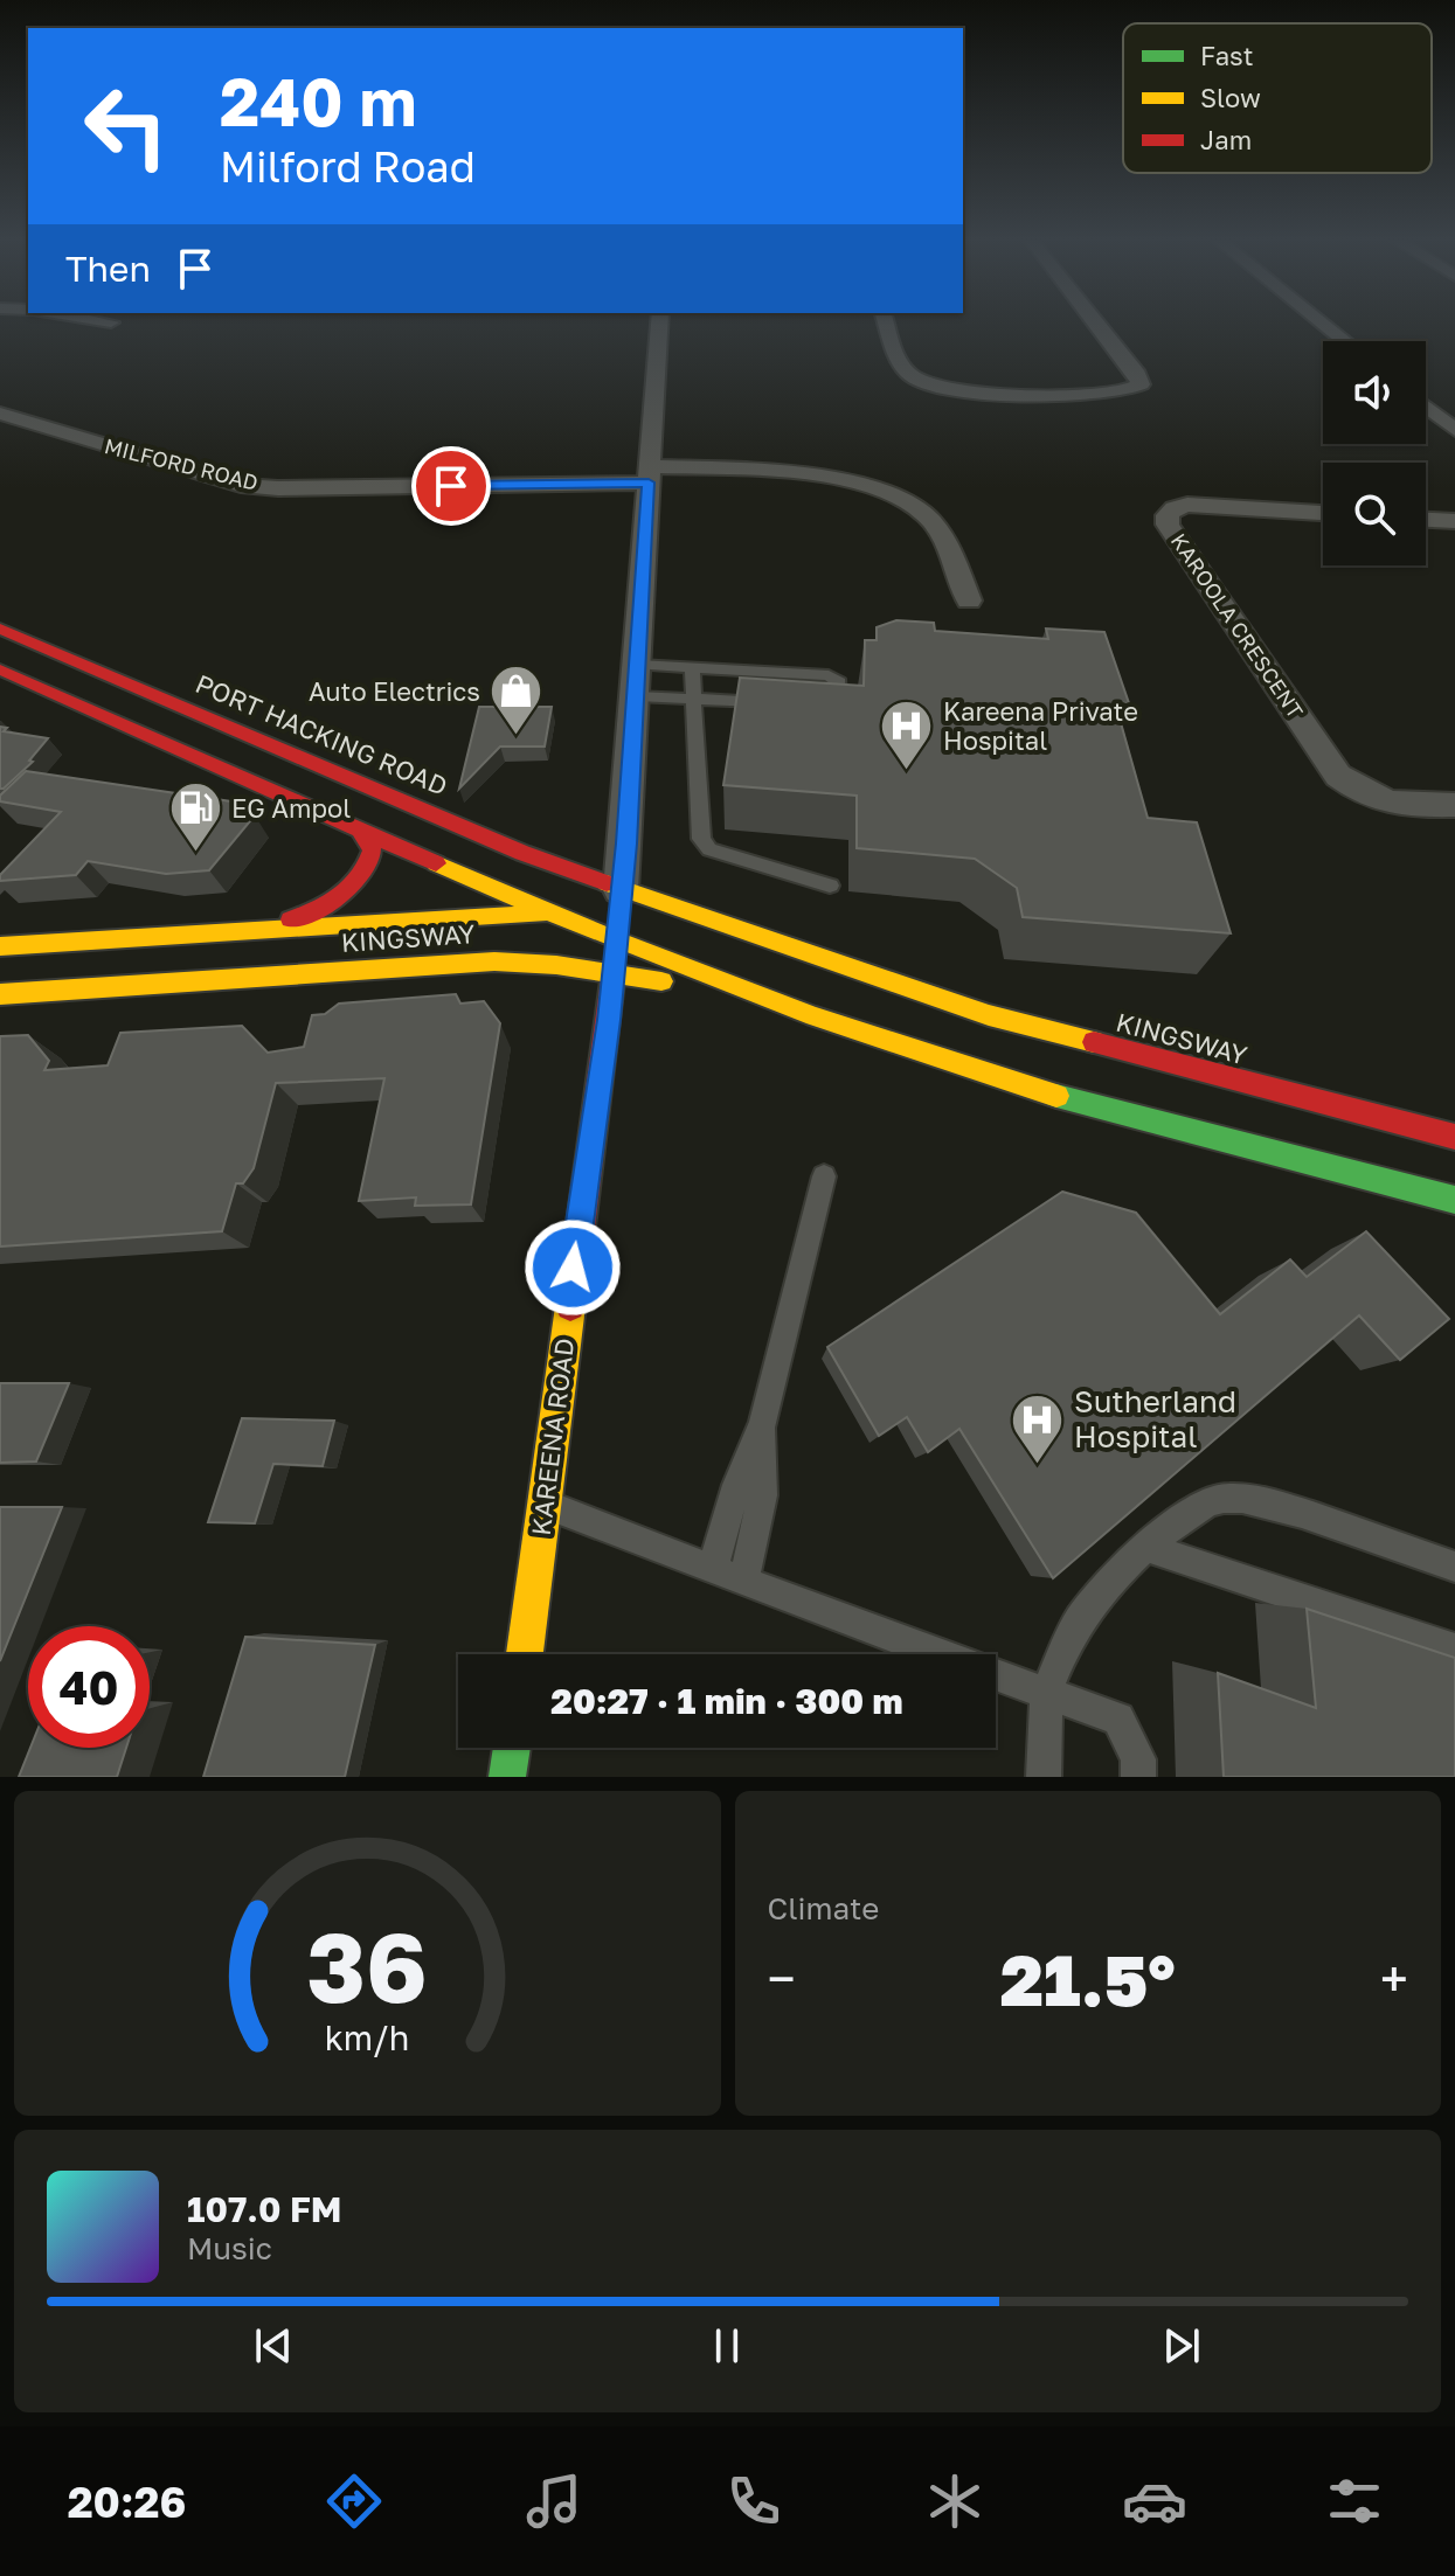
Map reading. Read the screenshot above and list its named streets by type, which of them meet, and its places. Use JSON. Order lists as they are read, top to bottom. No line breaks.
{"streets":{"main road":["PORT HACKING ROAD","KINGSWAY","KAREENA ROAD"],"street":["MILFORD ROAD","KAROOLA CRESCENT"]},"crossings":[["MILFORD ROAD","KAREENA ROAD"],["PORT HACKING ROAD","KINGSWAY"],["PORT HACKING ROAD","KAREENA ROAD"],["KINGSWAY","KAREENA ROAD"]],"places":{"shop":["Auto Electrics"],"hospital":["Kareena Private Hospital","Sutherland Hospital"],"fuel station":["EG Ampol"]},"legend":["Fast","Slow","Jam"],"page":{"turn":["240 m","Milford Road"],"then":"Then","limit":"40","trip":"20:27 · 1 min · 300 m","tile":"Climate","heat":["−","21.5°","+"],"song":["107.0 FM","Music"],"tabs":"20:26","gauge":["36","km/h"]}}
